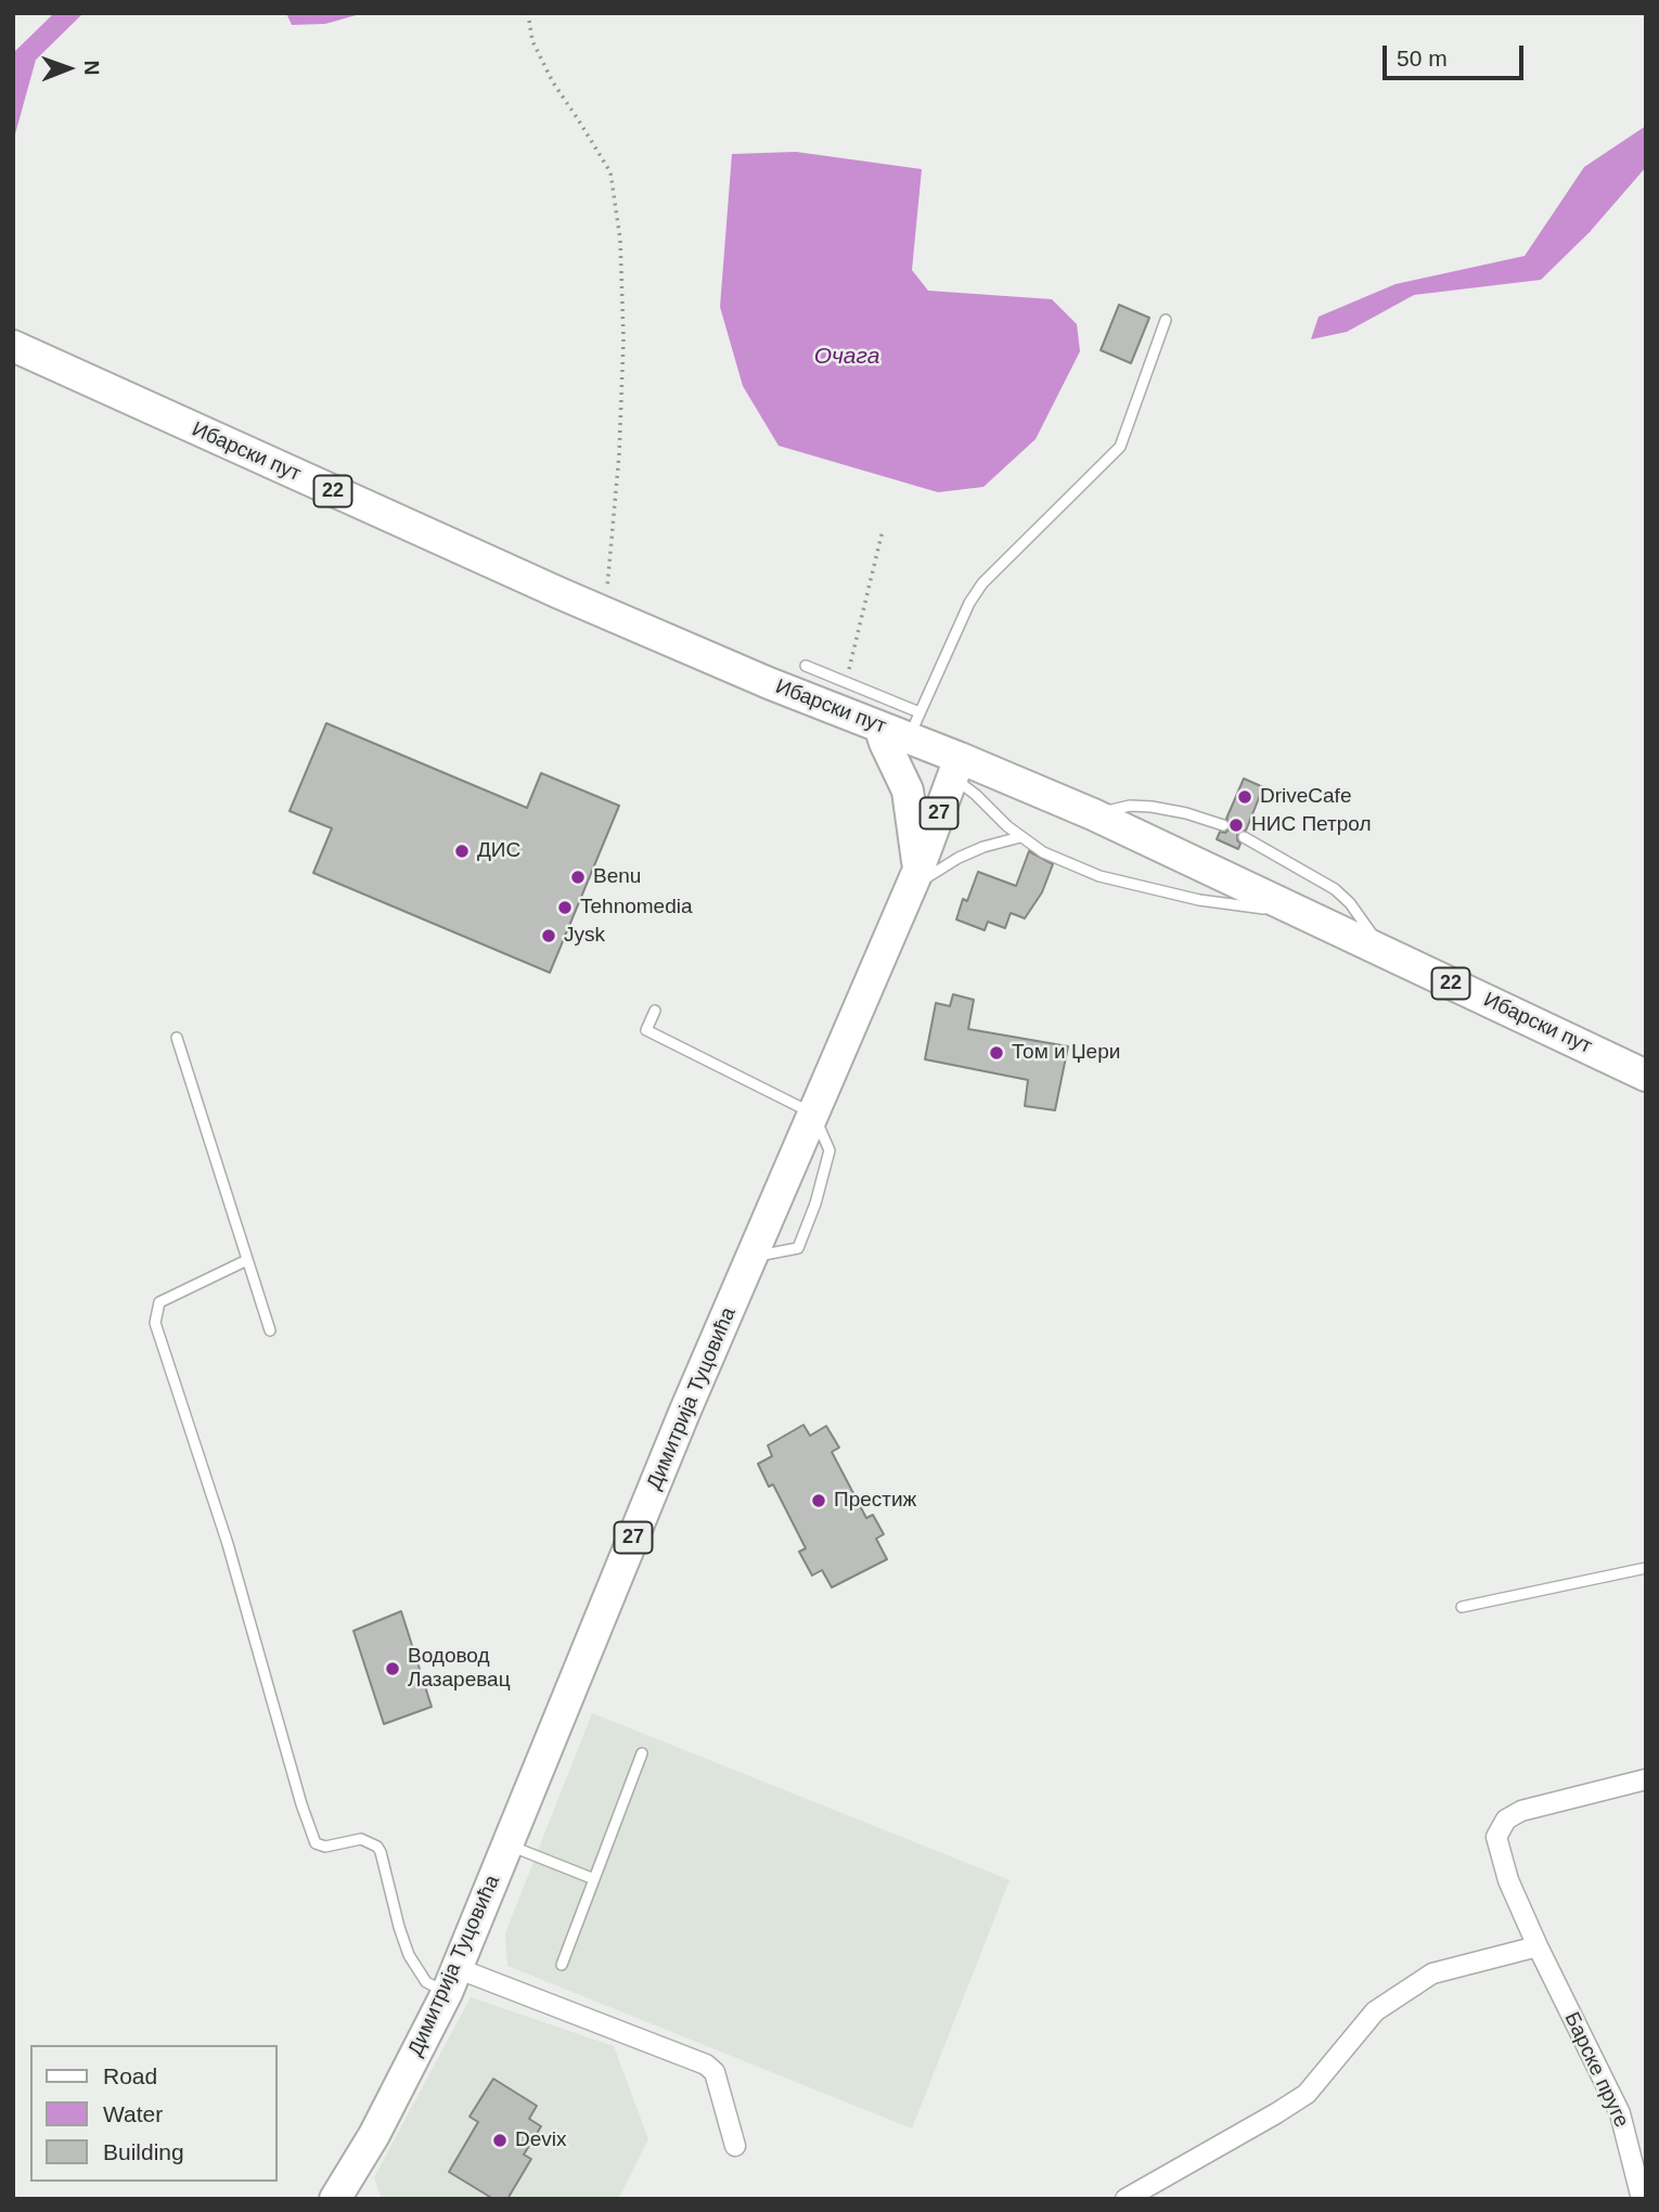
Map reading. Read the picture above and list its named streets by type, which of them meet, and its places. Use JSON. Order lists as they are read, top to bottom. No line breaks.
{"streets":{"main road":["Ибарски пут","22","27","Димитрија Туцовића"],"street":["Барске пруге"]},"crossings":[["Ибарски пут","Димитрија Туцовића"]],"water":["Очага"],"places":["DriveCafe","НИС Петрол","ДИС","Benu","Tehnomedia","Jysk","Том и Џери","Престиж","Водовод Лазаревац","Devix"],"legend":["Road","Water","Building"],"scale_bar":"50 m","north":"right"}
